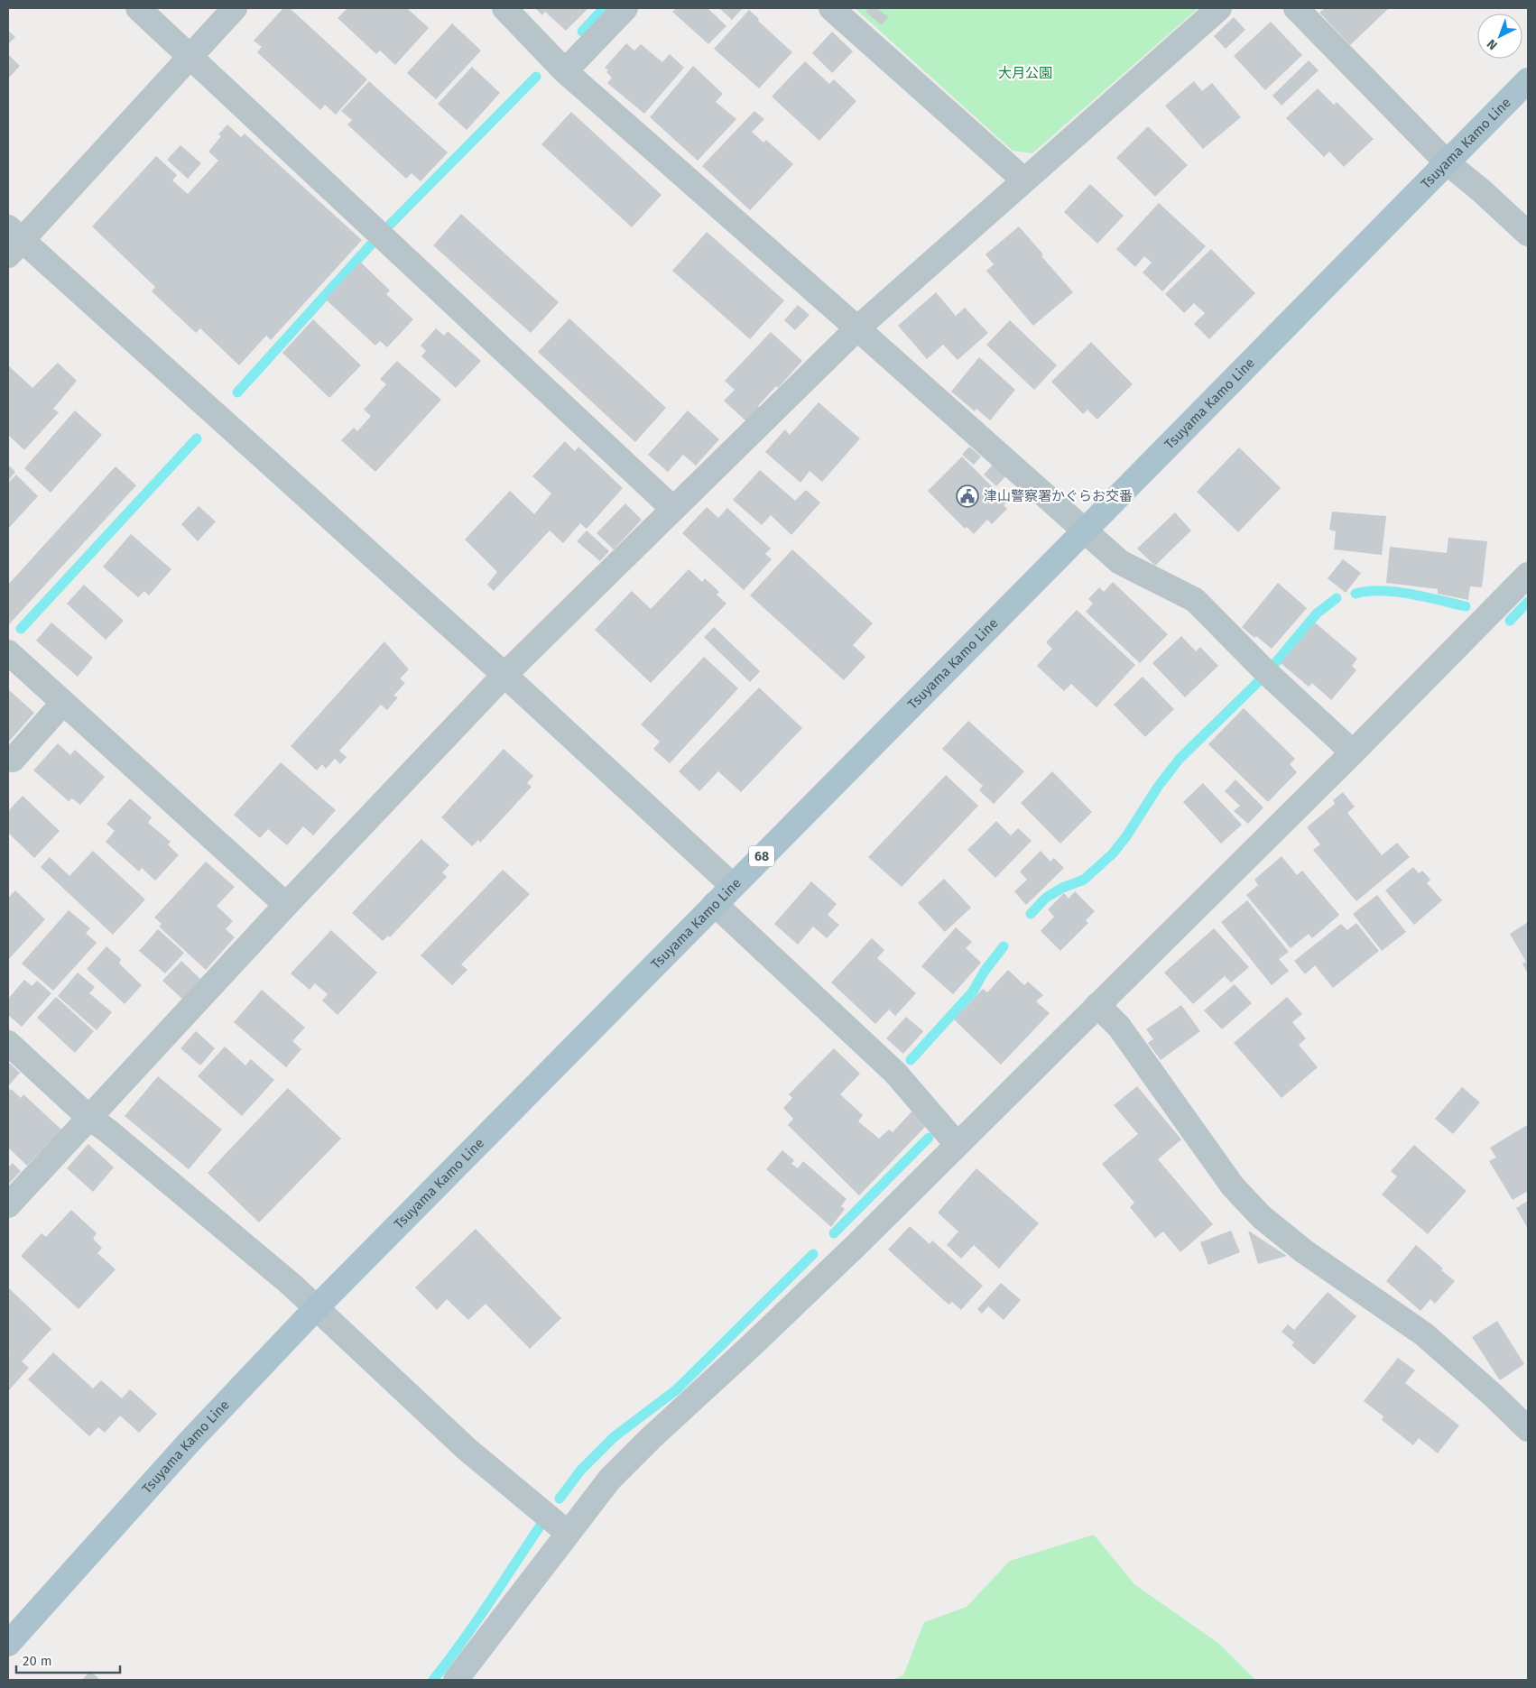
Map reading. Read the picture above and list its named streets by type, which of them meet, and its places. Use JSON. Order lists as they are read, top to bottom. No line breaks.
{"streets":{"main road":["Tsuyama Kamo Line","68"]},"parks":["大月公園"],"places":{"public building":["津山警察署かぐらお交番"]},"scale_bar":"20 m","north":"bottom left"}
